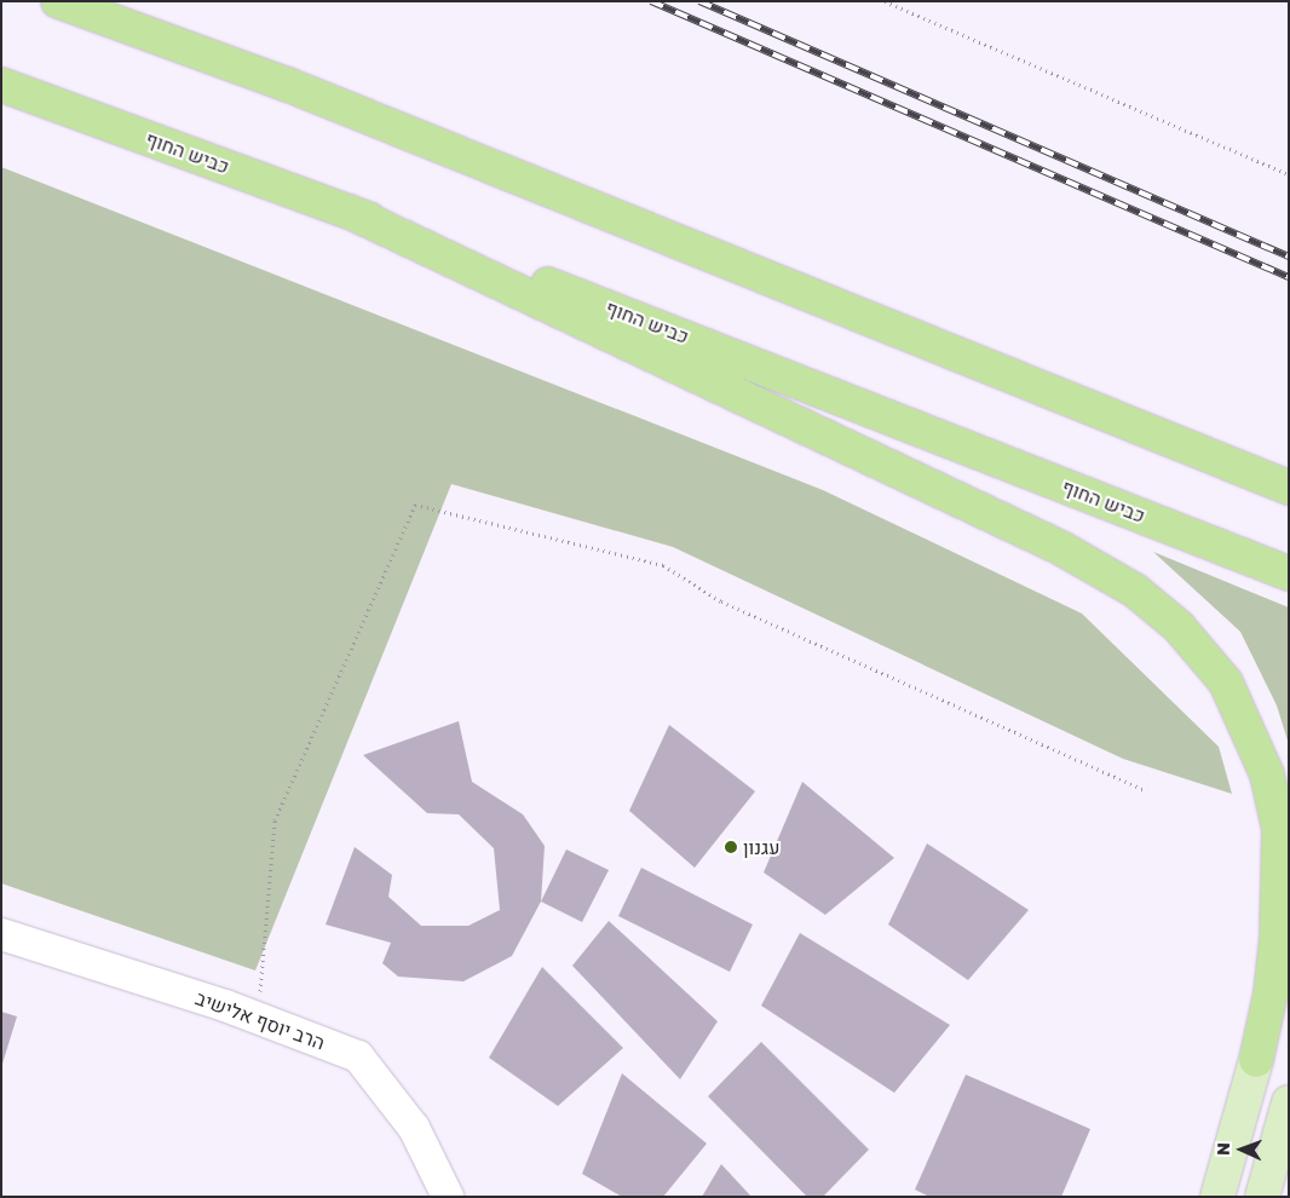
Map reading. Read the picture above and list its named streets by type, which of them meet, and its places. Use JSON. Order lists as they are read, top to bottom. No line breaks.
{"streets":{"highway":["כביש החוף"],"street":["הרב יוסף אלישיב"]},"places":["עגנון"],"north":"left"}
